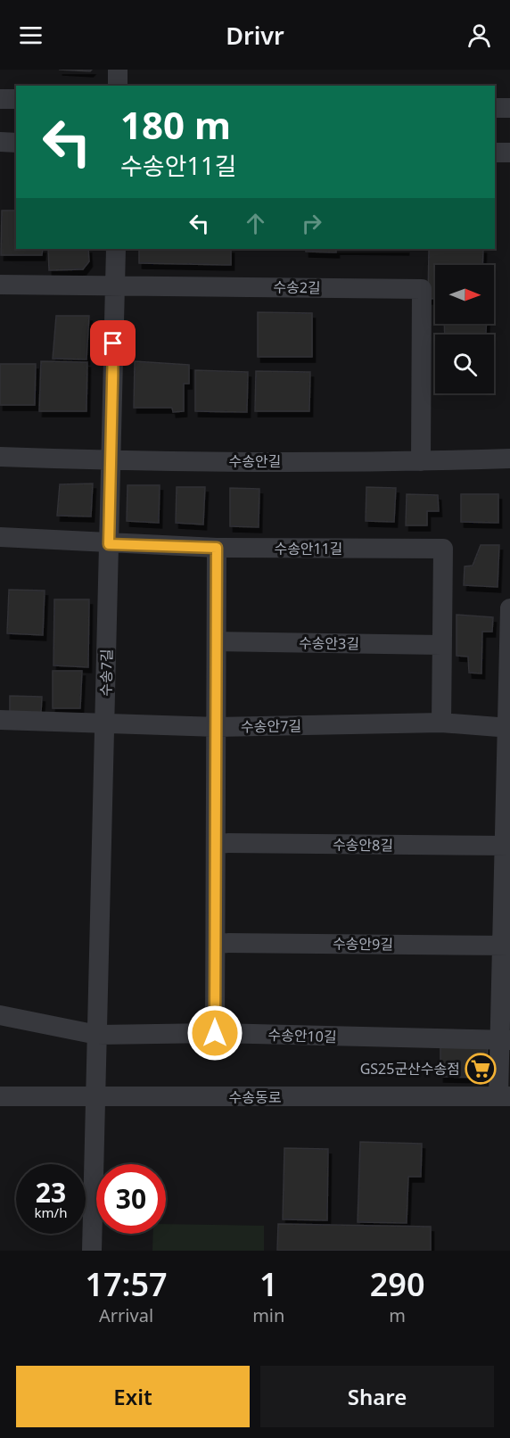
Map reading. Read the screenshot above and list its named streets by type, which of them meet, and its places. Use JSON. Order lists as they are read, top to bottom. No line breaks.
{"streets":{"street":["수송2길","수송안길","수송안11길","수송안3길","수송7길","수송안7길","수송안8길","수송안9길","수송안10길","수송동로"]},"crossings":[["수송2길","수송안길"],["수송2길","수송7길"],["수송안길","수송7길"],["수송안11길","수송안3길"],["수송안11길","수송7길"],["수송안11길","수송안7길"],["수송7길","수송안7길"],["수송7길","수송안10길"],["수송7길","수송동로"]],"places":{"supermarket":["GS25군산수송점"]},"north":"right","page":{"header":"Drivr","turn":["180 m","수송안11길"],"speed":"23 km/h","limit":"30","eta":["17:57","Arrival","1","min","290","m"],"buttons":["Exit","Share"]}}
